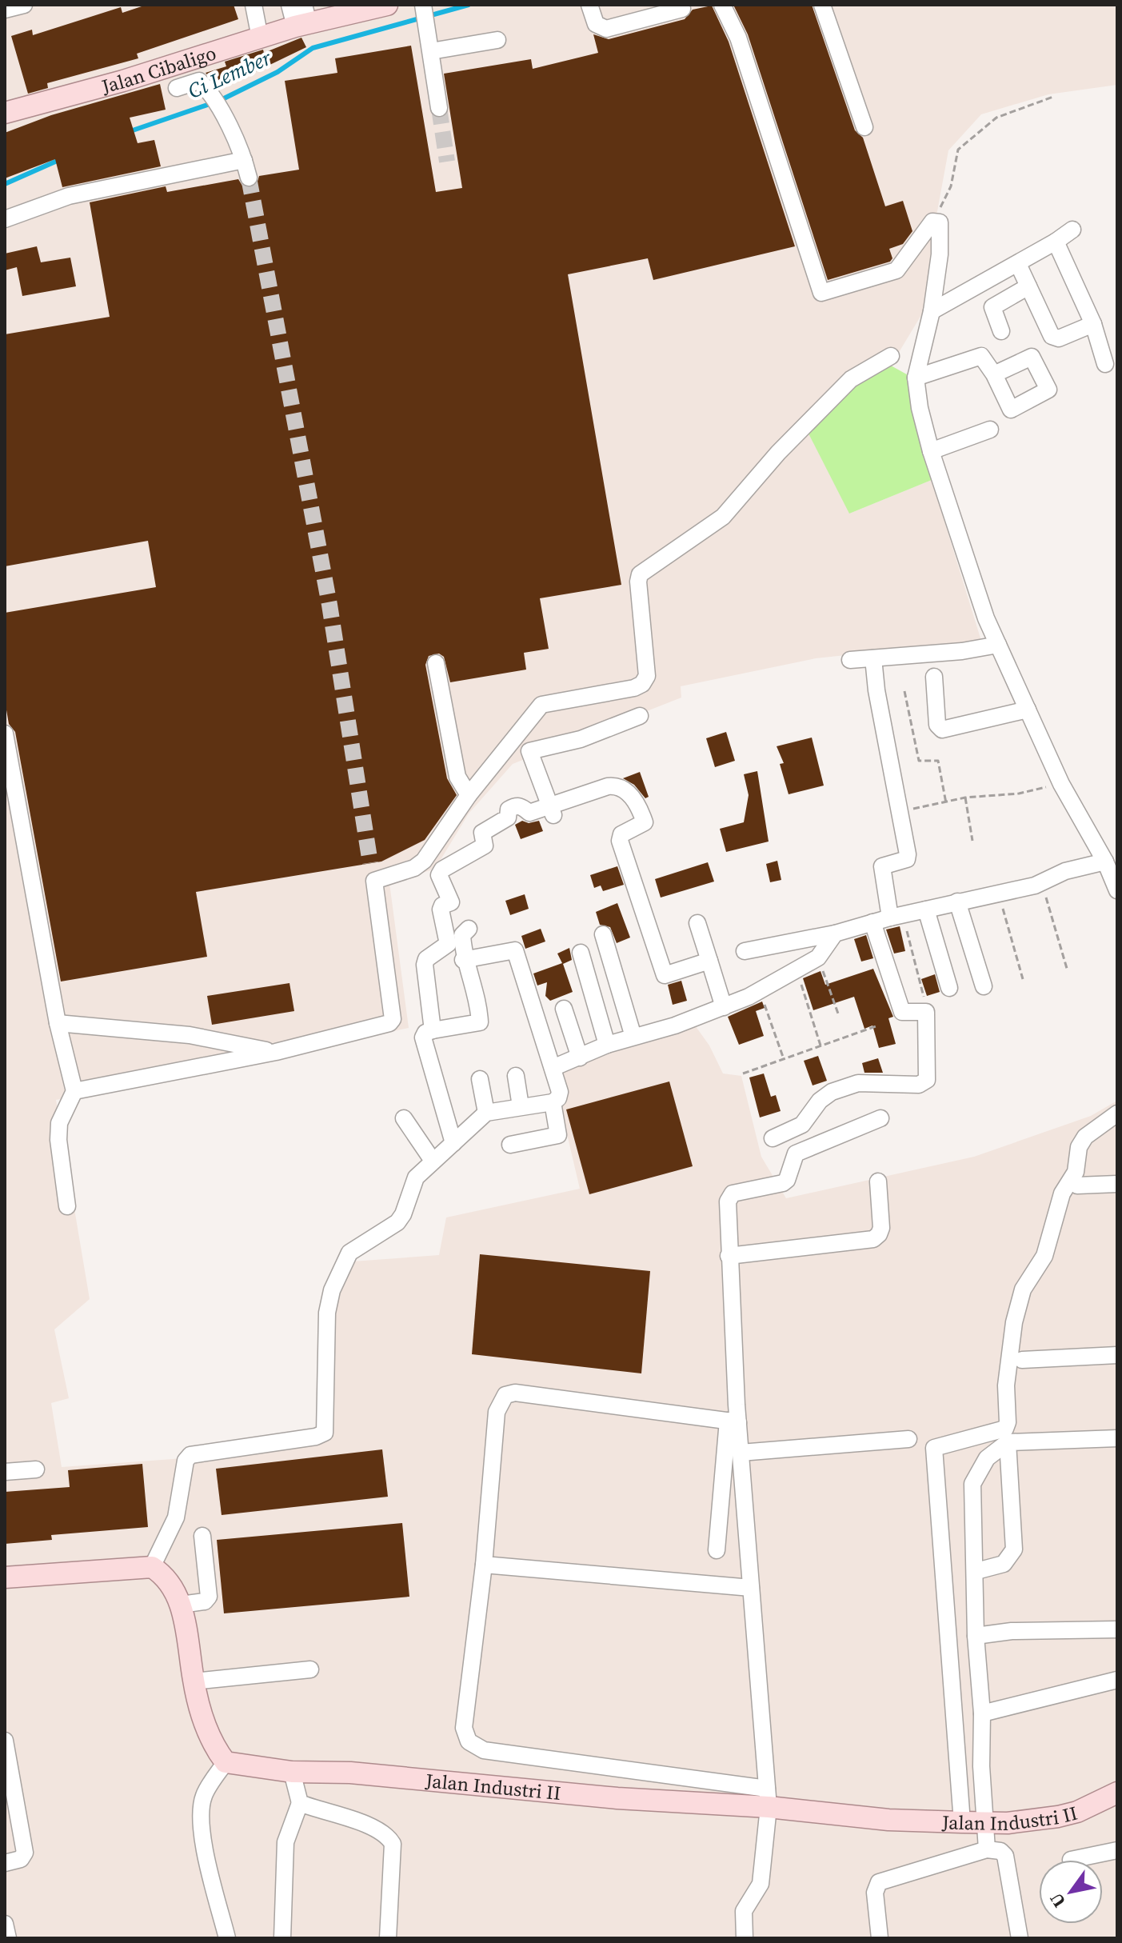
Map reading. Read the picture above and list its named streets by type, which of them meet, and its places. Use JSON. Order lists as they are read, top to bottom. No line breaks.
{"streets":{"main road":["Jalan Cibaligo","Jalan Industri II"]},"water":["Ci Lember"],"north":"bottom left"}
